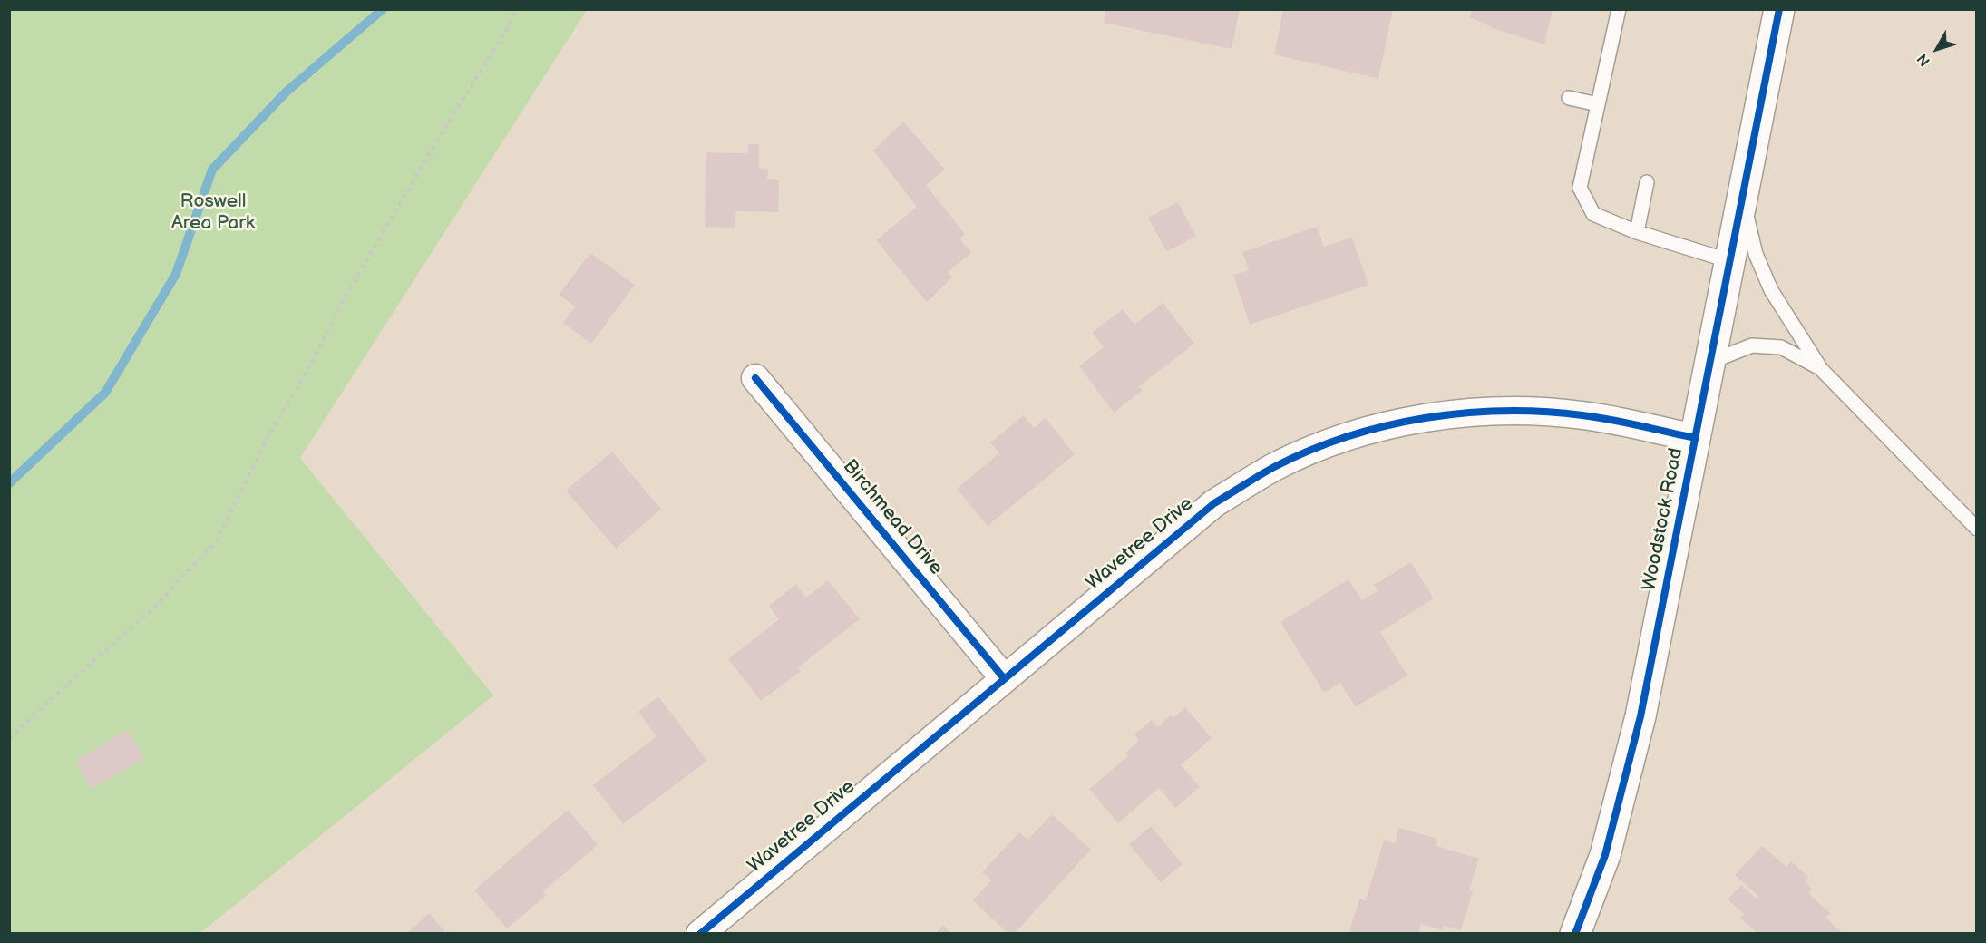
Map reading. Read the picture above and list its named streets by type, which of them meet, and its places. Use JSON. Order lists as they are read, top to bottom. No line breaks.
{"streets":{"street":["Birchmead Drive","Woodstock Road","Wavetree Drive"]},"crossings":[["Birchmead Drive","Wavetree Drive"],["Woodstock Road","Wavetree Drive"]],"parks":["Roswell Area Park"],"north":"bottom left"}
